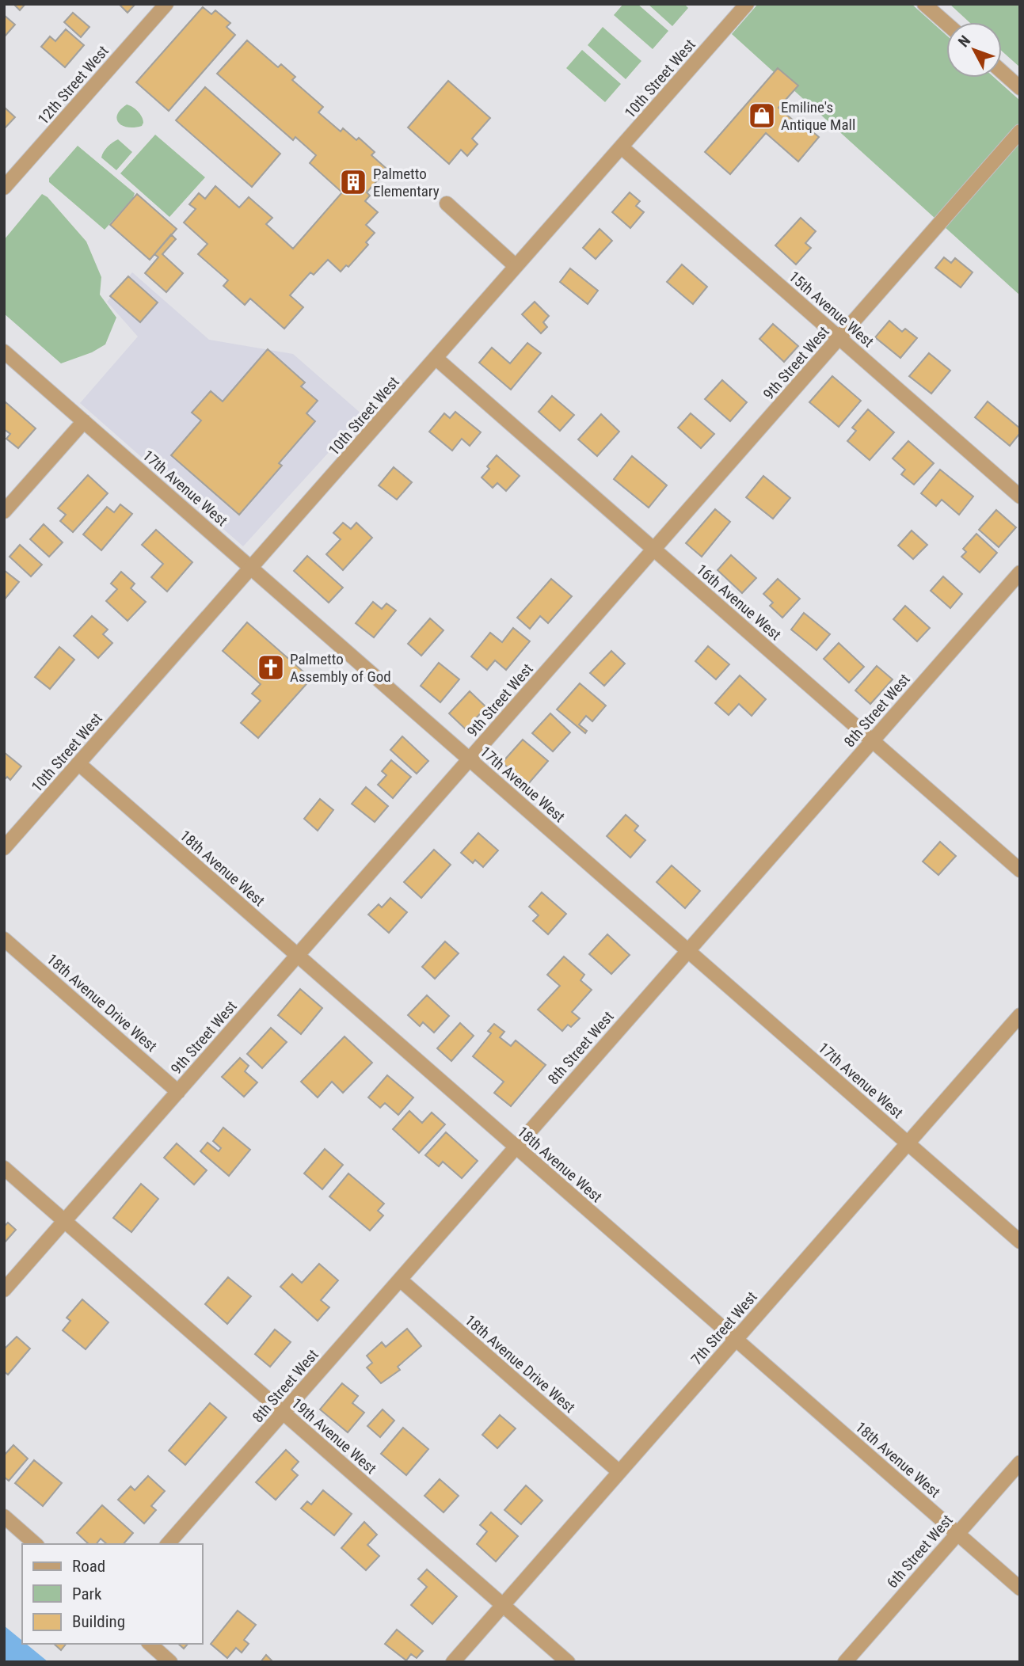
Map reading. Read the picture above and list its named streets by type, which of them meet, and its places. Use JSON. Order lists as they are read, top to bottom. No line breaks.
{"streets":{"street":["10th Street West","12th Street West","15th Avenue West","9th Street West","17th Avenue West","16th Avenue West","8th Street West","18th Avenue West","18th Avenue Drive West","7th Street West","19th Avenue West","6th Street West"]},"crossings":[["10th Street West","15th Avenue West"],["10th Street West","17th Avenue West"],["10th Street West","16th Avenue West"],["10th Street West","18th Avenue West"],["15th Avenue West","9th Street West"],["9th Street West","17th Avenue West"],["9th Street West","16th Avenue West"],["9th Street West","18th Avenue West"],["9th Street West","18th Avenue Drive West"],["9th Street West","19th Avenue West"],["17th Avenue West","8th Street West"],["17th Avenue West","7th Street West"],["16th Avenue West","8th Street West"],["8th Street West","18th Avenue West"],["8th Street West","18th Avenue Drive West"],["8th Street West","19th Avenue West"],["18th Avenue West","7th Street West"],["18th Avenue West","6th Street West"],["18th Avenue Drive West","7th Street West"],["7th Street West","19th Avenue West"]],"places":{"shop":["Emiline's Antique Mall"],"building":["Palmetto Elementary"],"church":["Palmetto Assembly of God"]},"legend":["Road","Park","Building"],"north":"top left"}
